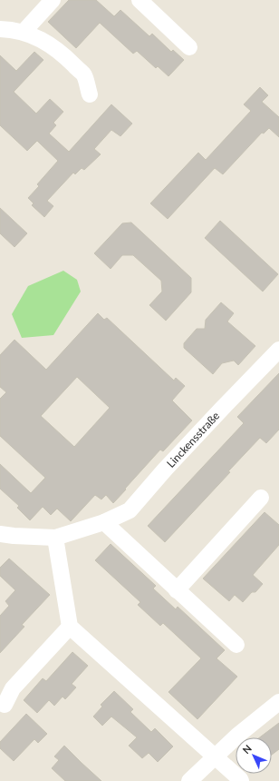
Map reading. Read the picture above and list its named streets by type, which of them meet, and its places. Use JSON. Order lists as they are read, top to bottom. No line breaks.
{"streets":{"street":["Linckensstraße"]},"north":"top left"}
